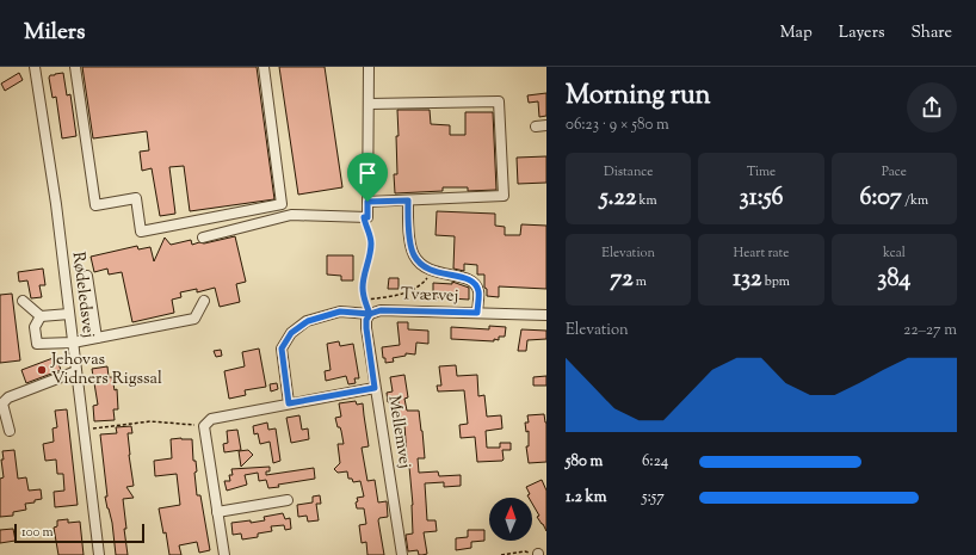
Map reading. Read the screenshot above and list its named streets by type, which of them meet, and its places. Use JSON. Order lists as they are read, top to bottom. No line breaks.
{"streets":{"street":["Rødeledsvej","Tværvej","Mellemvej"]},"crossings":[["Tværvej","Mellemvej"]],"places":["Jehovas Vidners Rigssal"],"scale_bar":"100 m","north":"top","page":{"header":"Milers","nav":["Map","Layers","Share"],"heading":["Morning run","06:23 · 9 × 580 m"],"stats":[["Distance","5.22 km"],["Time","31:56"],["Pace","6:07 /km"],["Elevation","72 m"],["Heart rate","132 bpm"],["kcal","384"]],"chart":["Elevation","22–27 m"],"list":[{"name":"580 m","note":"6:24"},{"name":"1.2 km","note":"5:57"}],"scale":"100 m"}}
